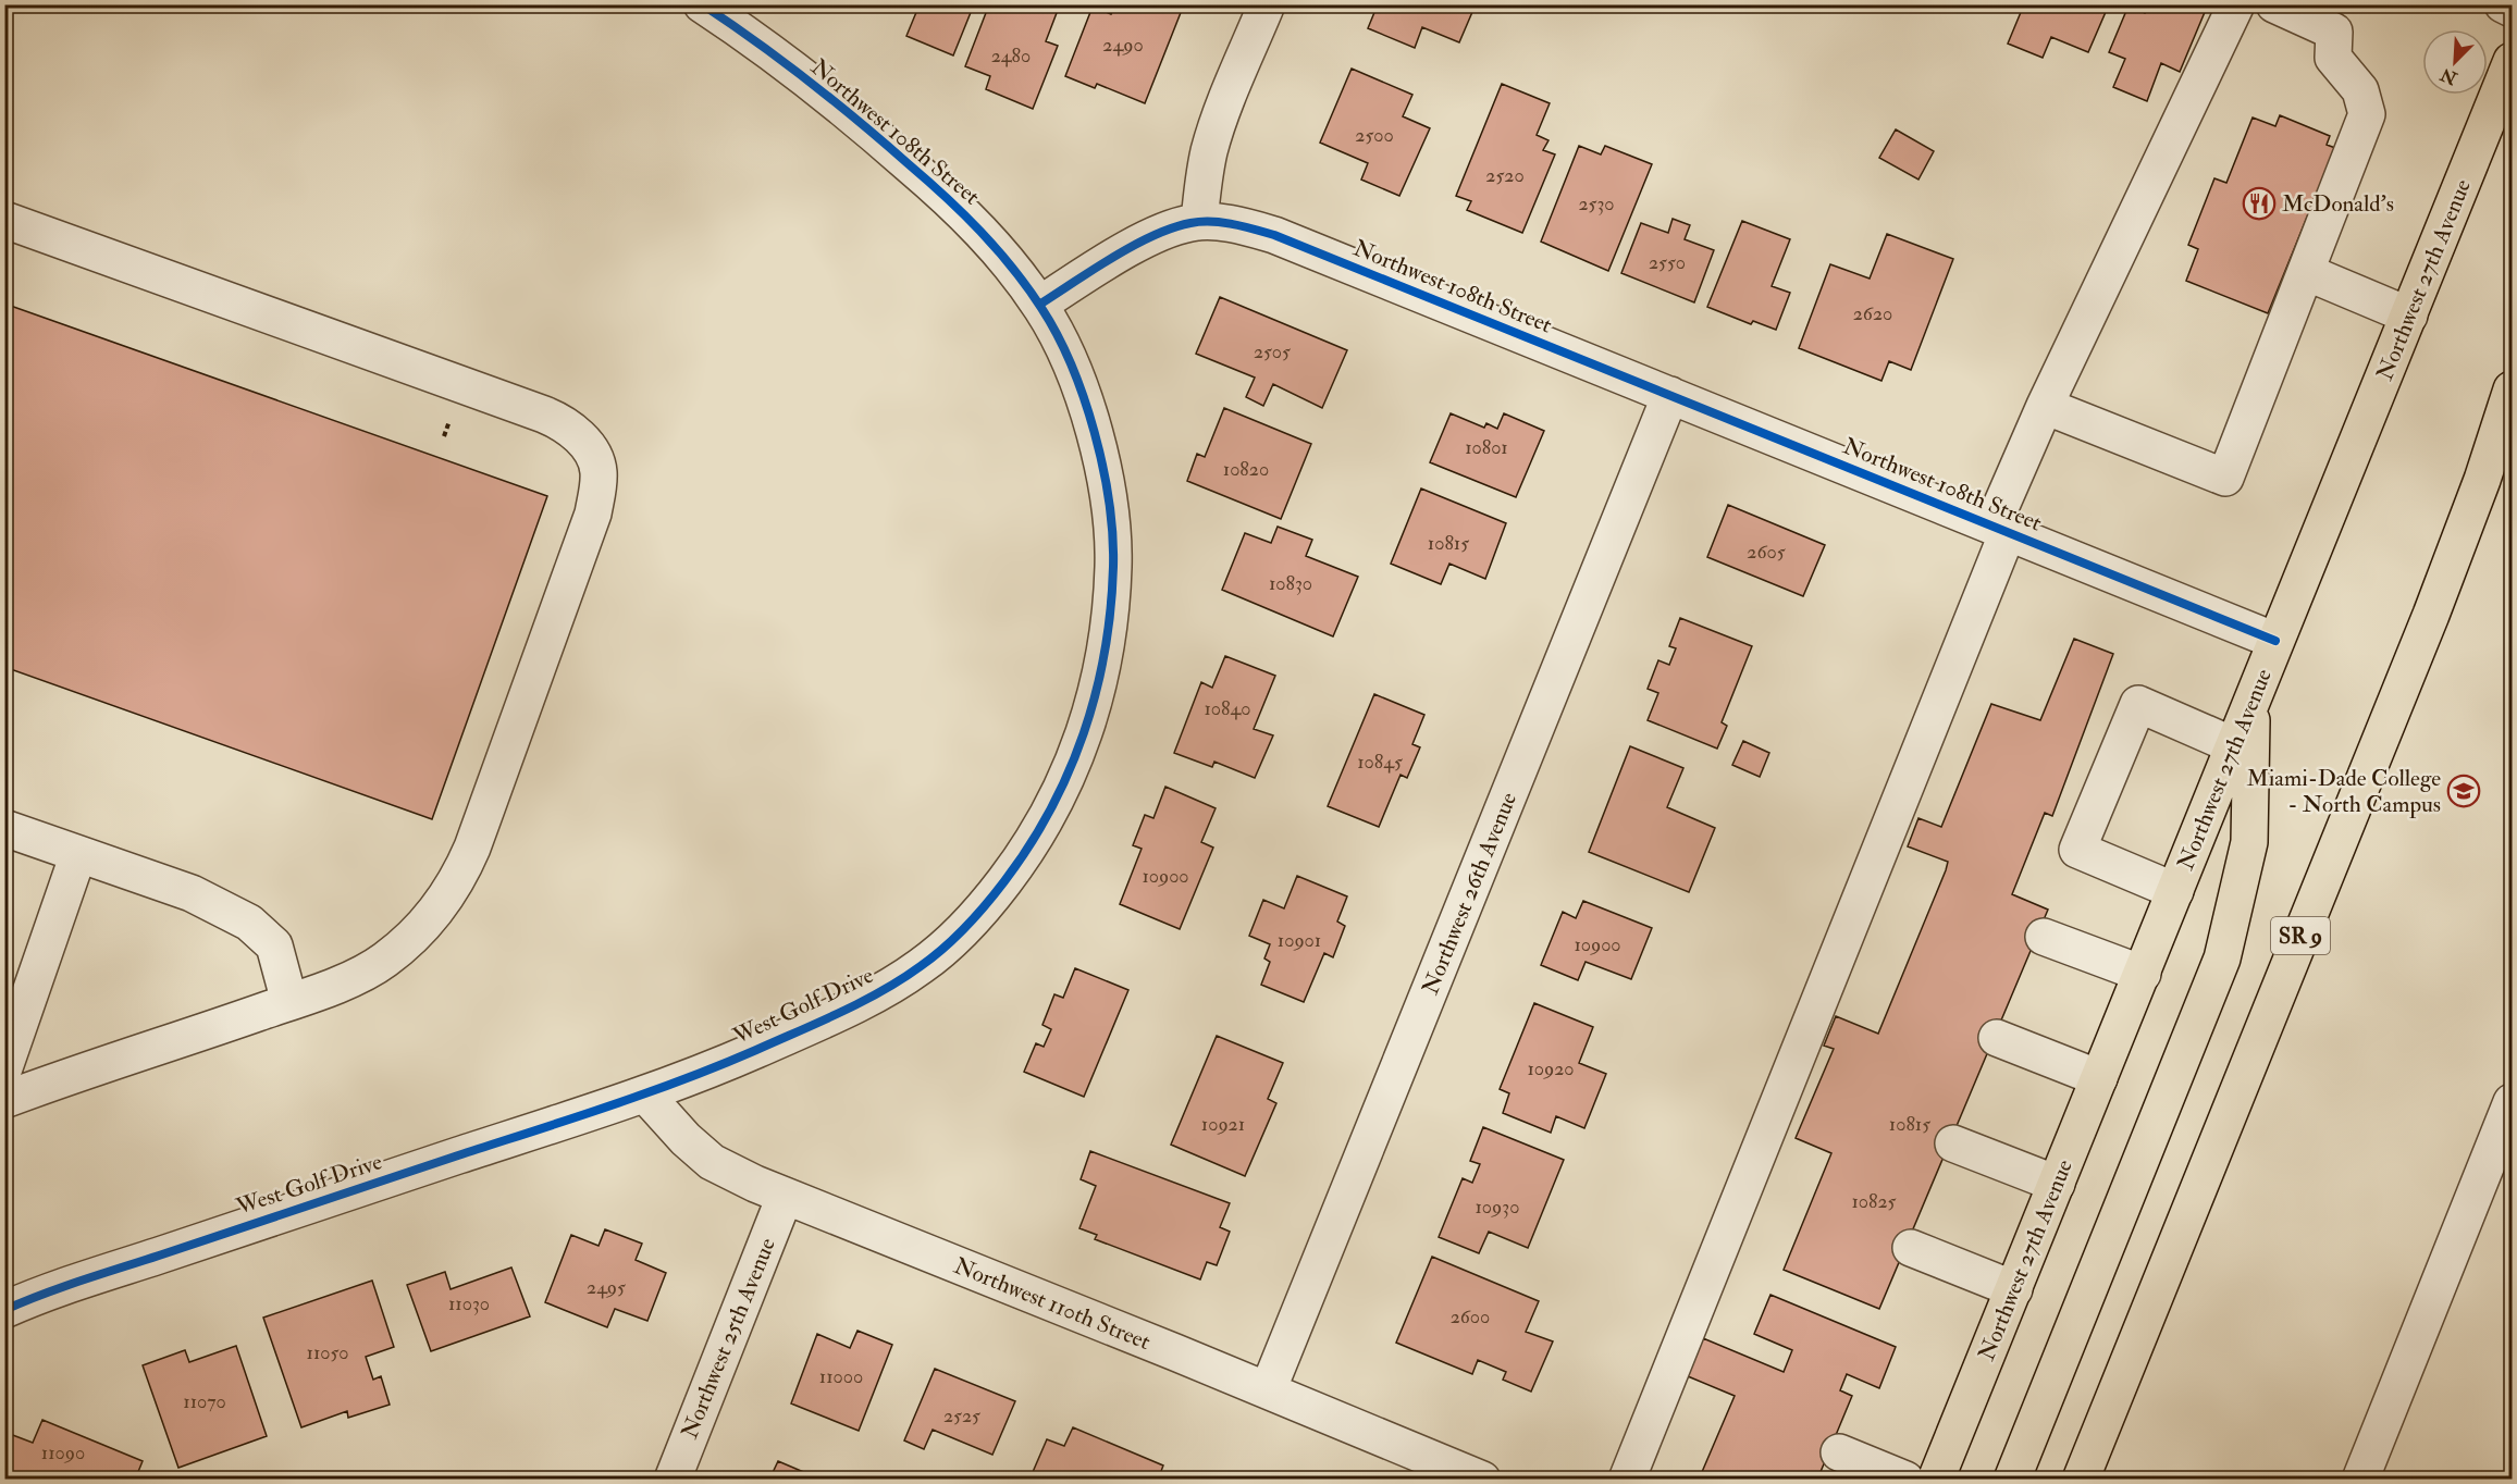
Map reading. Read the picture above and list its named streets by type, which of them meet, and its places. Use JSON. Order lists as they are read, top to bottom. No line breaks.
{"streets":{"main road":["Northwest 27th Avenue","SR 9"],"street":["Northwest 108th Street","Northwest 26th Avenue","West Golf Drive","Northwest 110th Street","Northwest 25th Avenue"]},"crossings":[["Northwest 108th Street","Northwest 27th Avenue"],["Northwest 108th Street","Northwest 26th Avenue"],["Northwest 108th Street","West Golf Drive"],["Northwest 26th Avenue","Northwest 110th Street"],["West Golf Drive","Northwest 110th Street"],["Northwest 110th Street","Northwest 25th Avenue"]],"places":{"restaurant":["McDonald's"],"school or university":["Miami-Dade College - North Campus"]},"house_numbers":["2490","2480","2500","2520","2530","2550","2620","2505","10801","10820","10815","2605","10830","10840","10845","10900","10901","10900","10920","10921","10815","10825","10930","2495","11030","2600","11050","11000","11070","2525","11090"],"north":"bottom left"}
